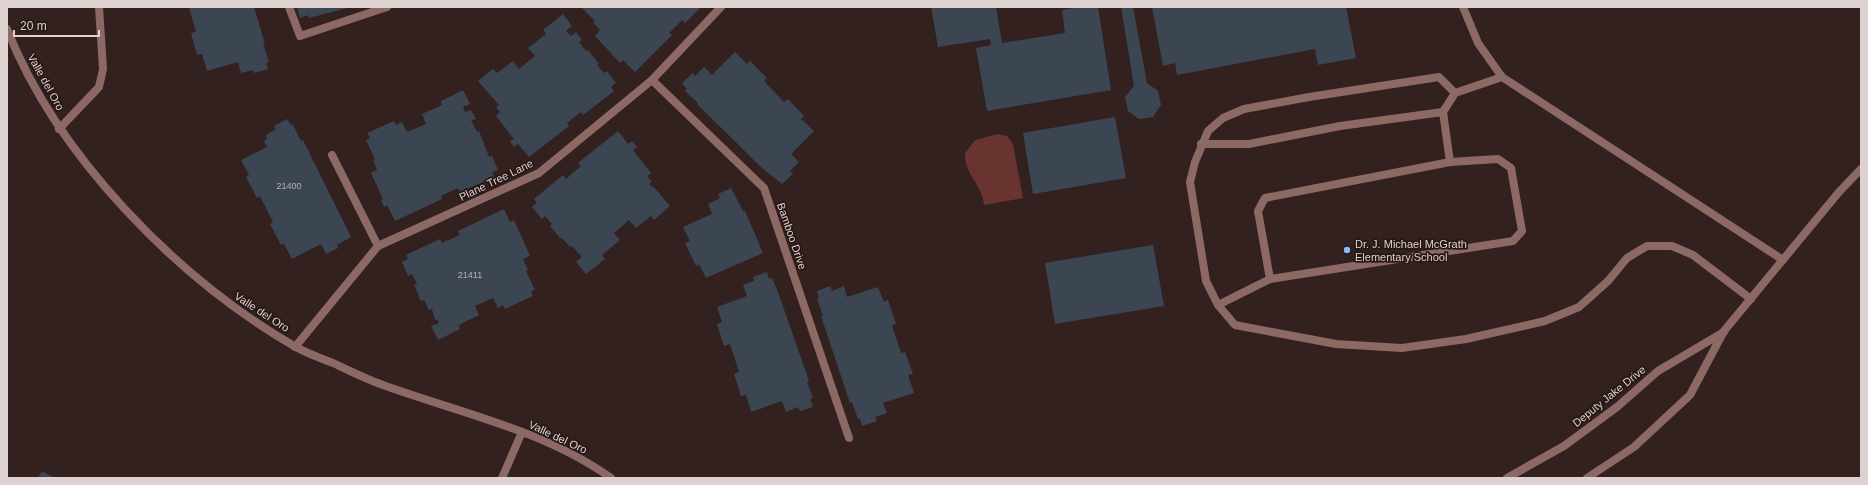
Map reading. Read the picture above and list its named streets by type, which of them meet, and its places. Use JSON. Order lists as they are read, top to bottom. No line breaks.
{"streets":{"street":["Valle del Oro","Plane Tree Lane","Bamboo Drive","Deputy Jake Drive"]},"crossings":[["Valle del Oro","Plane Tree Lane"],["Plane Tree Lane","Bamboo Drive"]],"places":["Dr. J. Michael McGrath Elementary School"],"house_numbers":["21400","21411"],"scale_bar":"20 m"}
